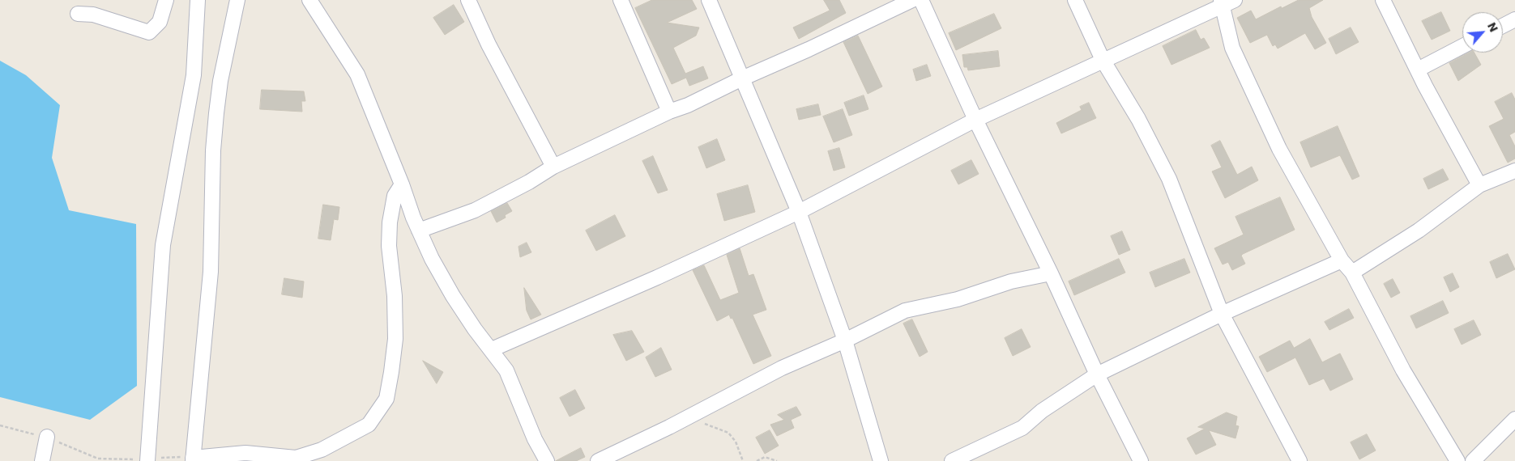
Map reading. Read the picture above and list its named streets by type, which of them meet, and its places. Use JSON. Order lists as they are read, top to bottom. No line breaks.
{"north":"top right"}
